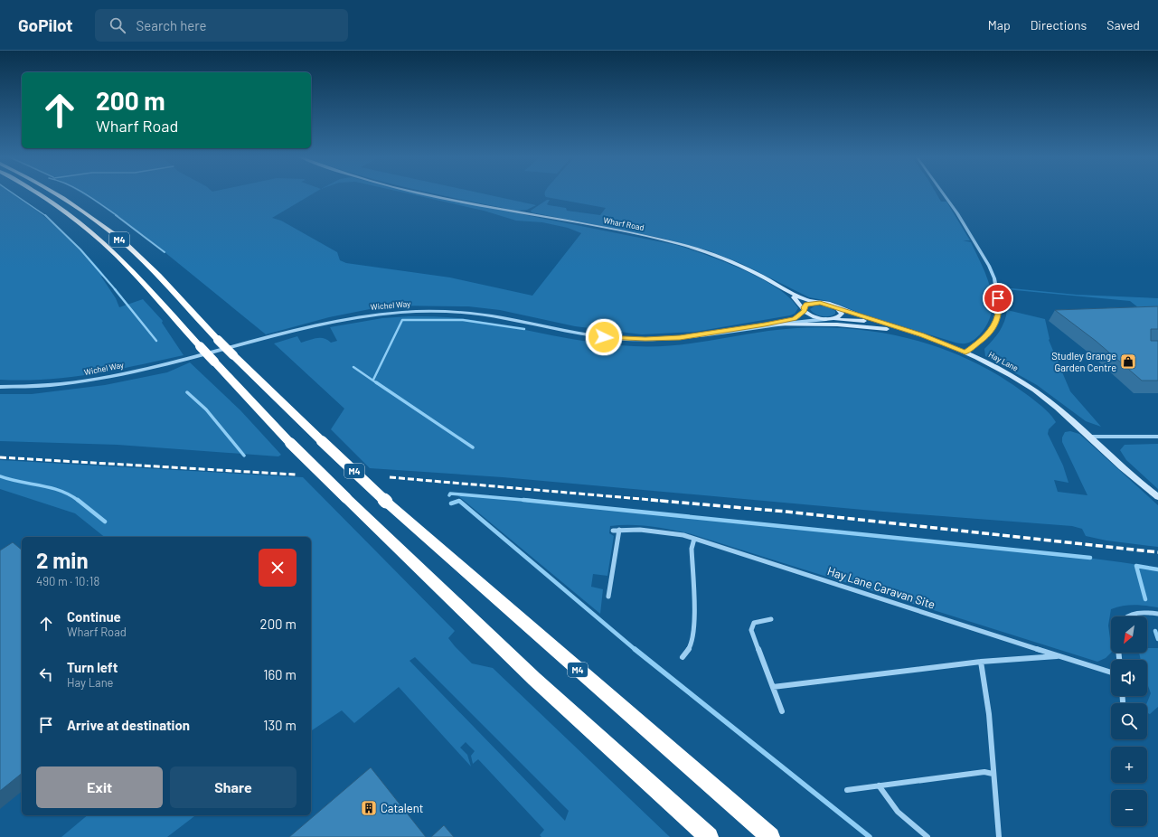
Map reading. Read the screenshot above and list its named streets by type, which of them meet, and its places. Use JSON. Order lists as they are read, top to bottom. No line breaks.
{"streets":{"highway":["M4"],"main road":["Wharf Road","Hay Lane"],"street":["Wichel Way","Hay Lane Caravan Site"]},"crossings":[["Wharf Road","Wichel Way"],["Wharf Road","Hay Lane"]],"places":{"shop":["Studley Grange Garden Centre"],"building":["Catalent"]},"north":"bottom left","page":{"header":"GoPilot","search":"Search here","nav":["Map","Directions","Saved"],"turn":["200 m","Wharf Road"],"heading":["2 min","490 m · 10:18"],"list":[{"name":"Continue","note":"Wharf Road","value":"200 m"},{"name":"Turn left","note":"Hay Lane","value":"160 m"},{"name":"Arrive at destination","value":"130 m"}],"map_buttons":["+","−"],"buttons":["Exit","Share"]}}
